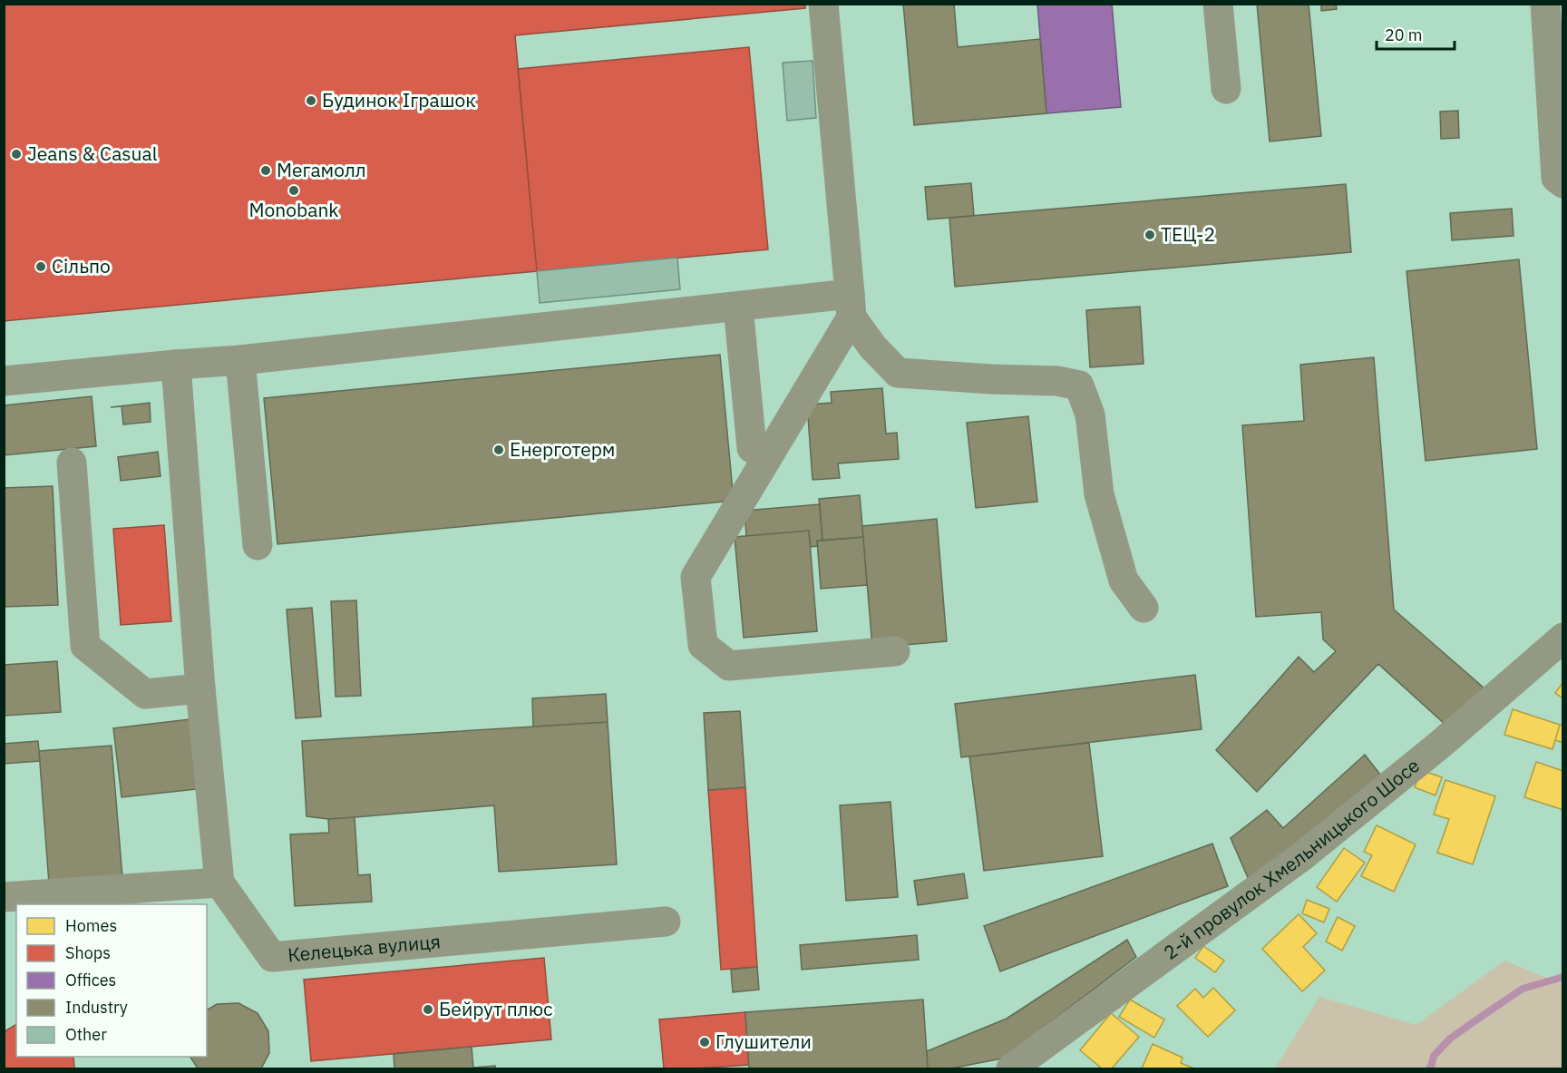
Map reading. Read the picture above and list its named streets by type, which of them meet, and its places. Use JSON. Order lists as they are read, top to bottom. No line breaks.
{"streets":{"street":["2-й провулок Хмельницького Шосе","Келецька вулиця"]},"places":["Будинок Іграшок","Jeans & Casual","Мегамолл","Monobank","ТЕЦ-2","Сільпо","Енерготерм","Бейрут плюс","Глушители"],"legend":["Homes","Shops","Offices","Industry","Other"],"scale_bar":"20 m"}
